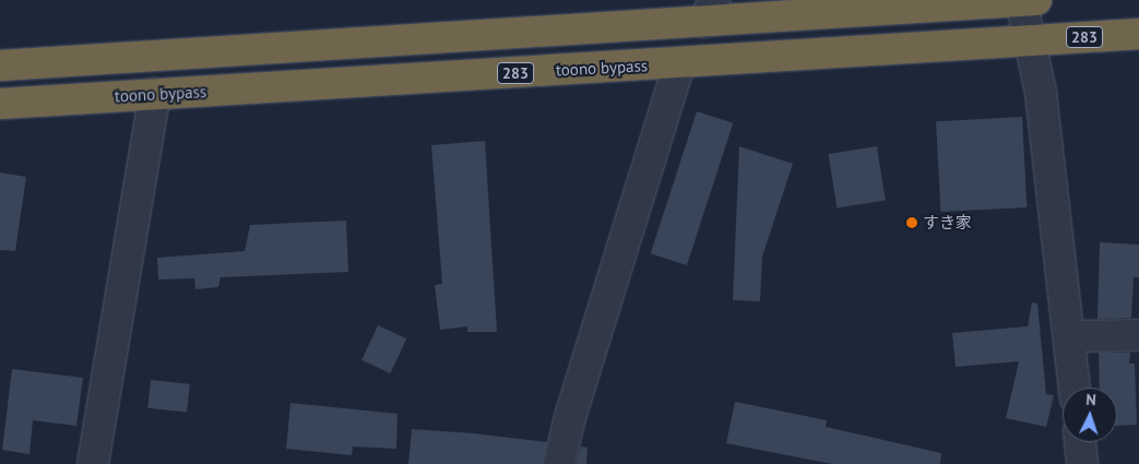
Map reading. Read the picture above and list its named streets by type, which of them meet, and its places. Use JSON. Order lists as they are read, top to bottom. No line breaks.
{"streets":{"highway":["283","toono bypass"]},"places":["すき家"],"north":"top"}
